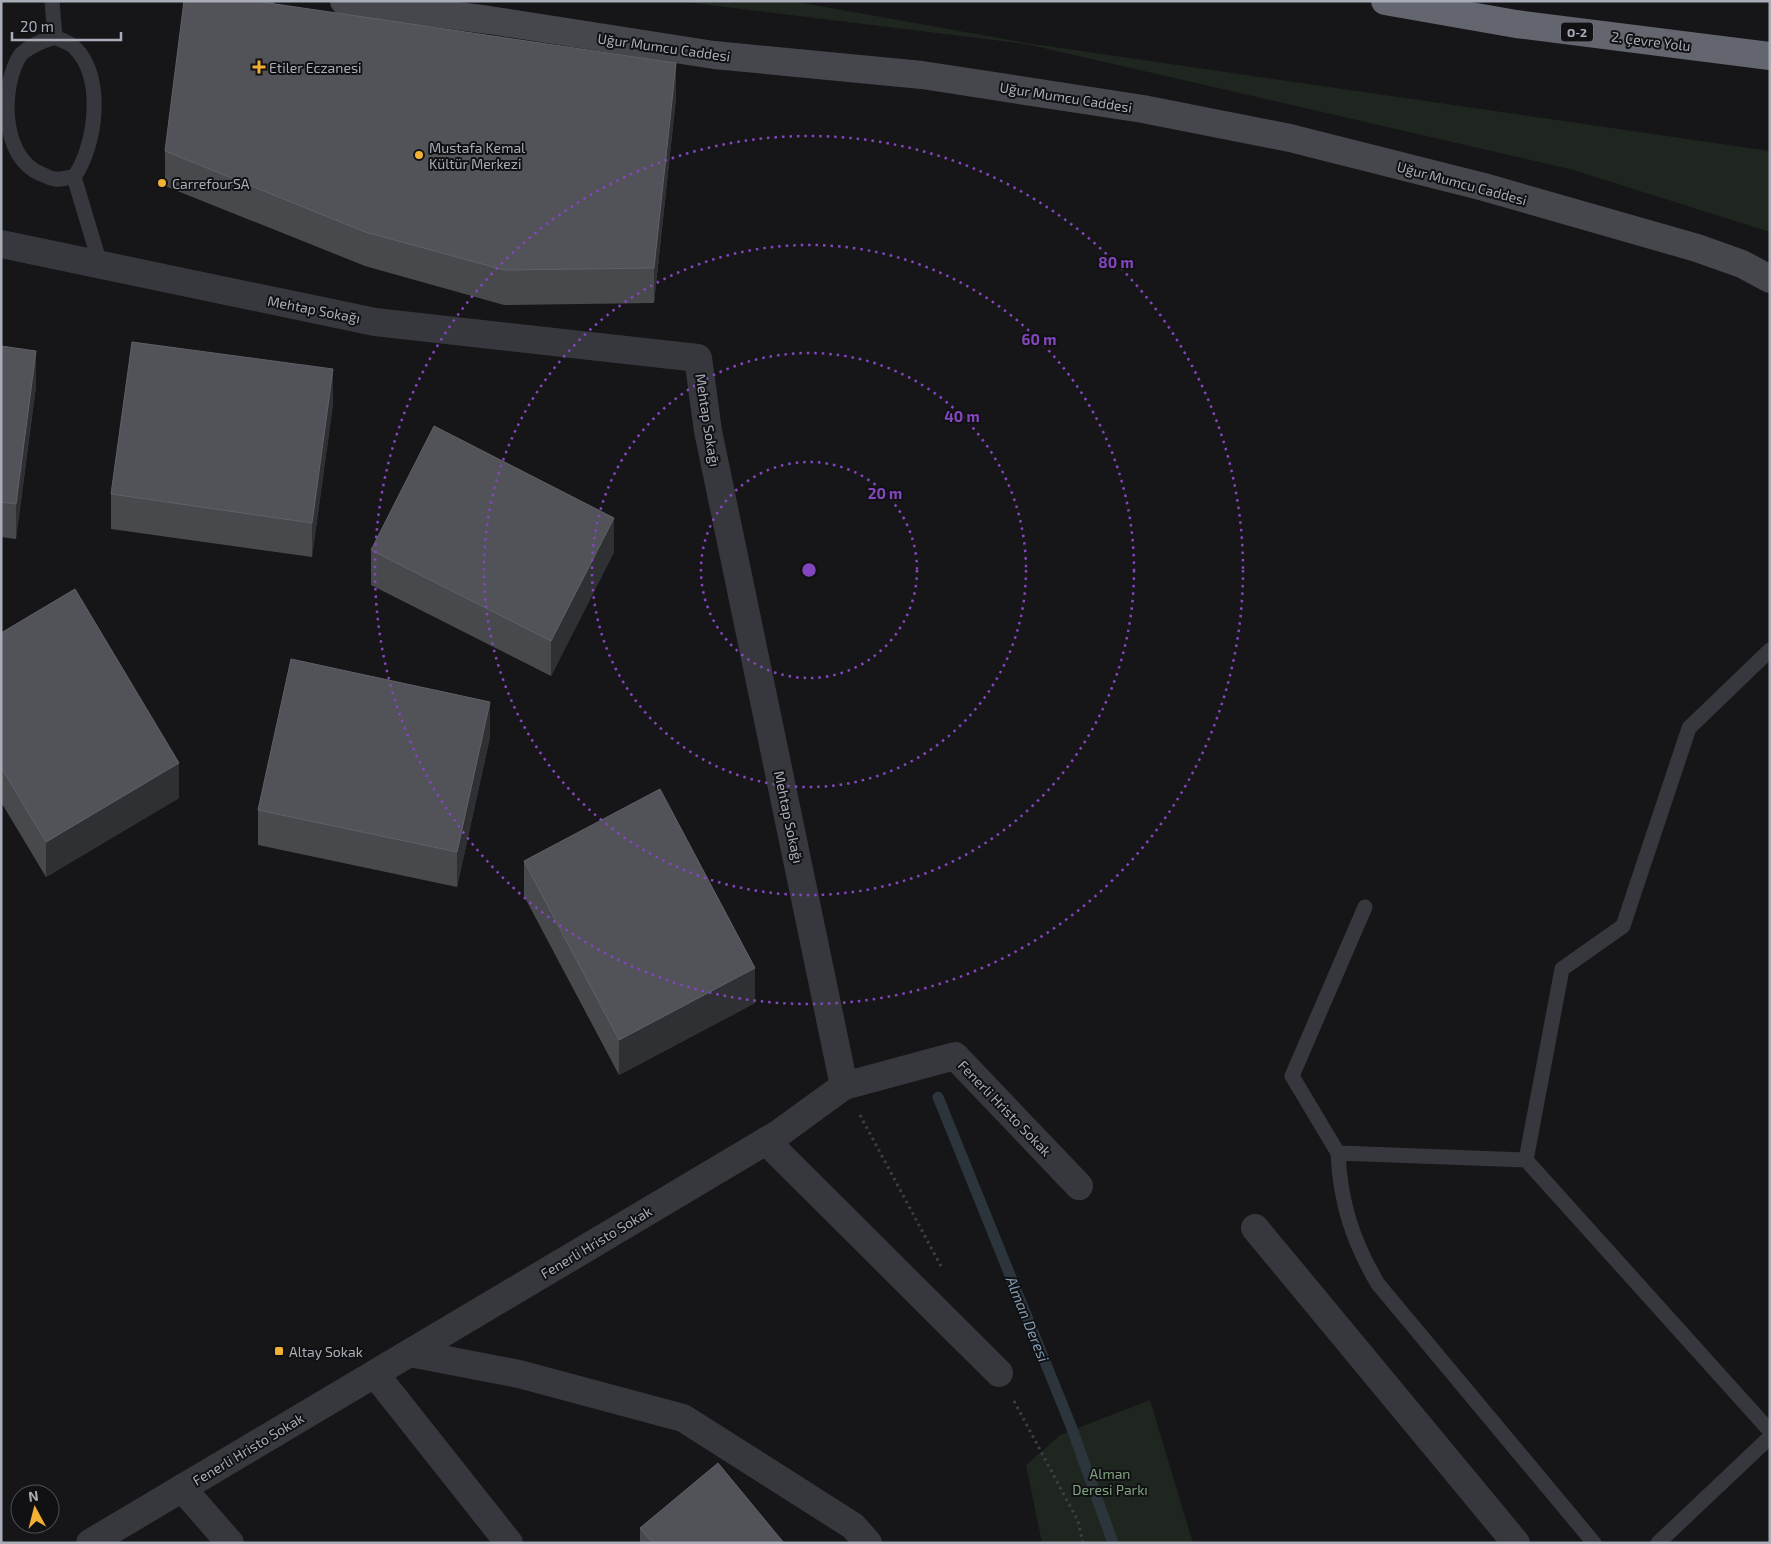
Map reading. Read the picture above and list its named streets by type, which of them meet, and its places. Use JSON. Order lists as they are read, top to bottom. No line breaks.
{"streets":{"highway":["O-2","2. Çevre Yolu"],"main road":["Uğur Mumcu Caddesi"],"street":["Mehtap Sokağı","Fenerli Hristo Sokak"]},"crossings":[["Mehtap Sokağı","Fenerli Hristo Sokak"]],"water":["Alman Deresi"],"parks":["Alman Deresi Parkı"],"places":{"health":["Etiler Eczanesi"],"other":["Mustafa Kemal Kültür Merkezi","CarrefourSA"],"transit":["Altay Sokak"]},"scale_bar":"20 m","north":"top","rings":["80 m","60 m","40 m","20 m"]}
